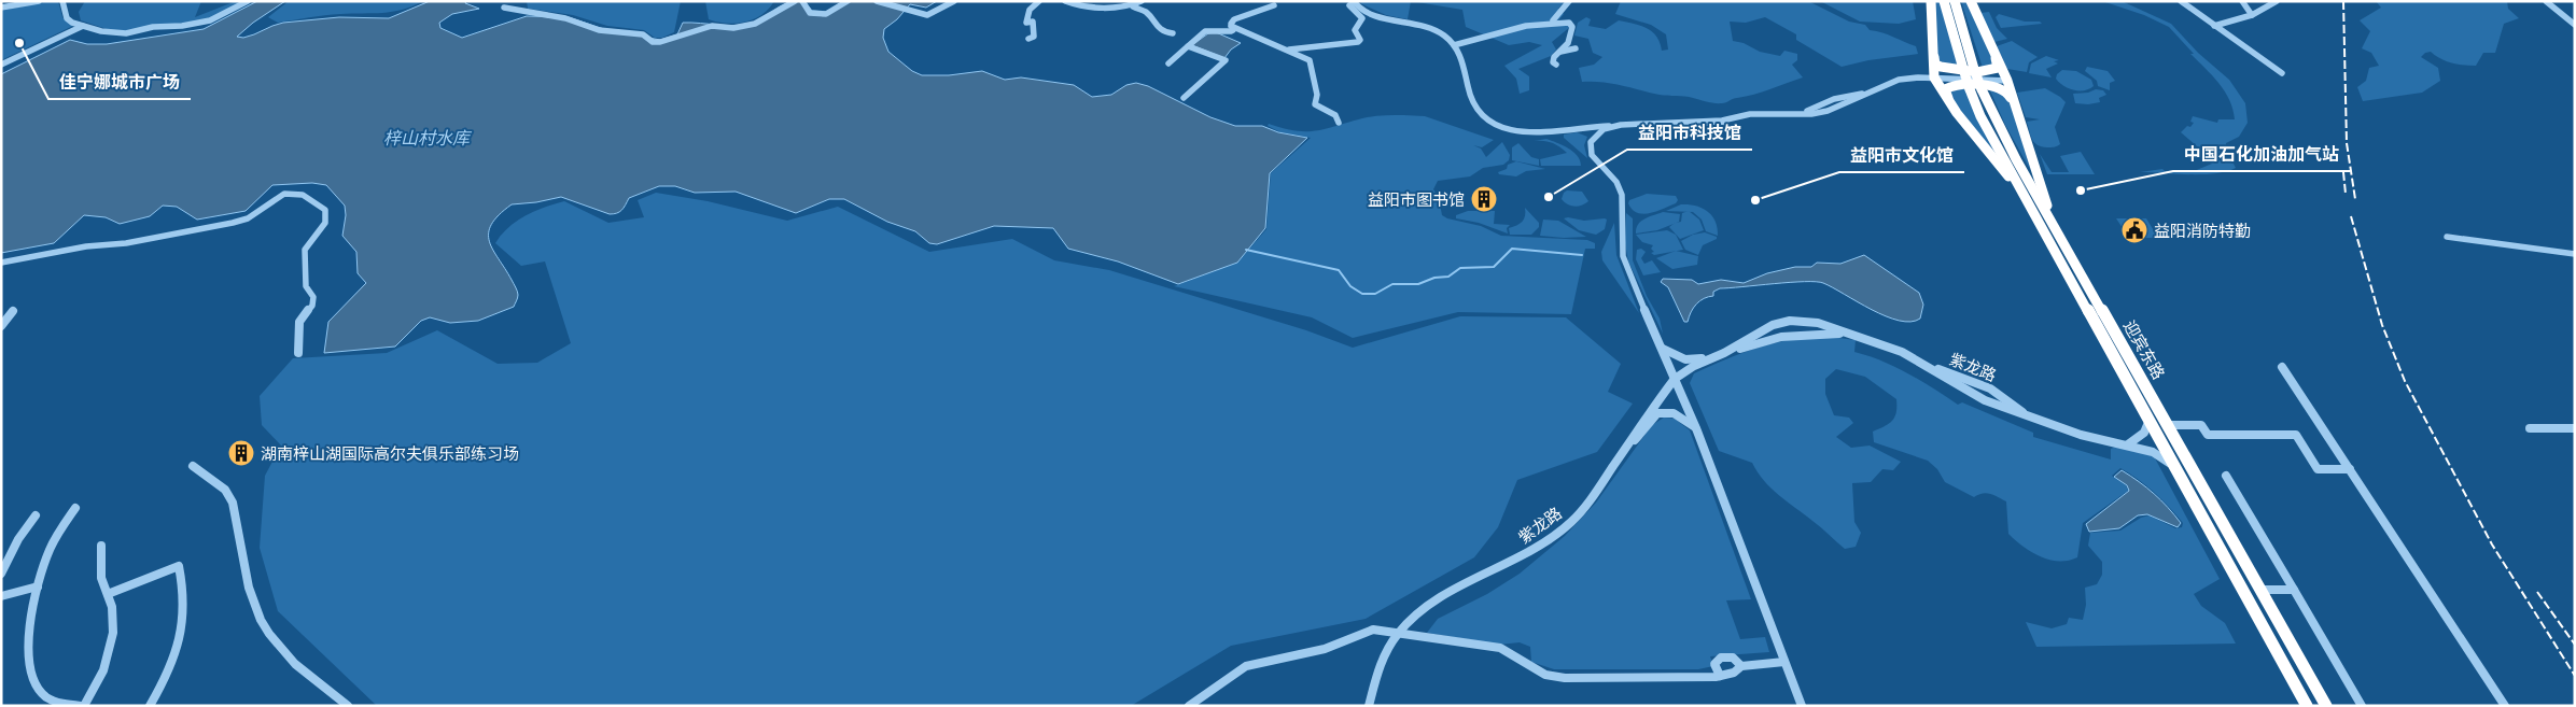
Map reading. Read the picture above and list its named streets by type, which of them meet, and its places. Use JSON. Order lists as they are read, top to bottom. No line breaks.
{"streets":{"highway":["迎宾东路"],"street":["紫龙路"]},"crossings":[["迎宾东路","紫龙路"]],"water":["梓山村水库"],"places":{"other":["佳宁娜城市广场","中国石化加油加气站","益阳市科技馆","益阳市文化馆"],"building":["益阳市图书馆","湖南梓山湖国际高尔夫俱乐部练习场"],"public building":["益阳消防特勤"]}}
